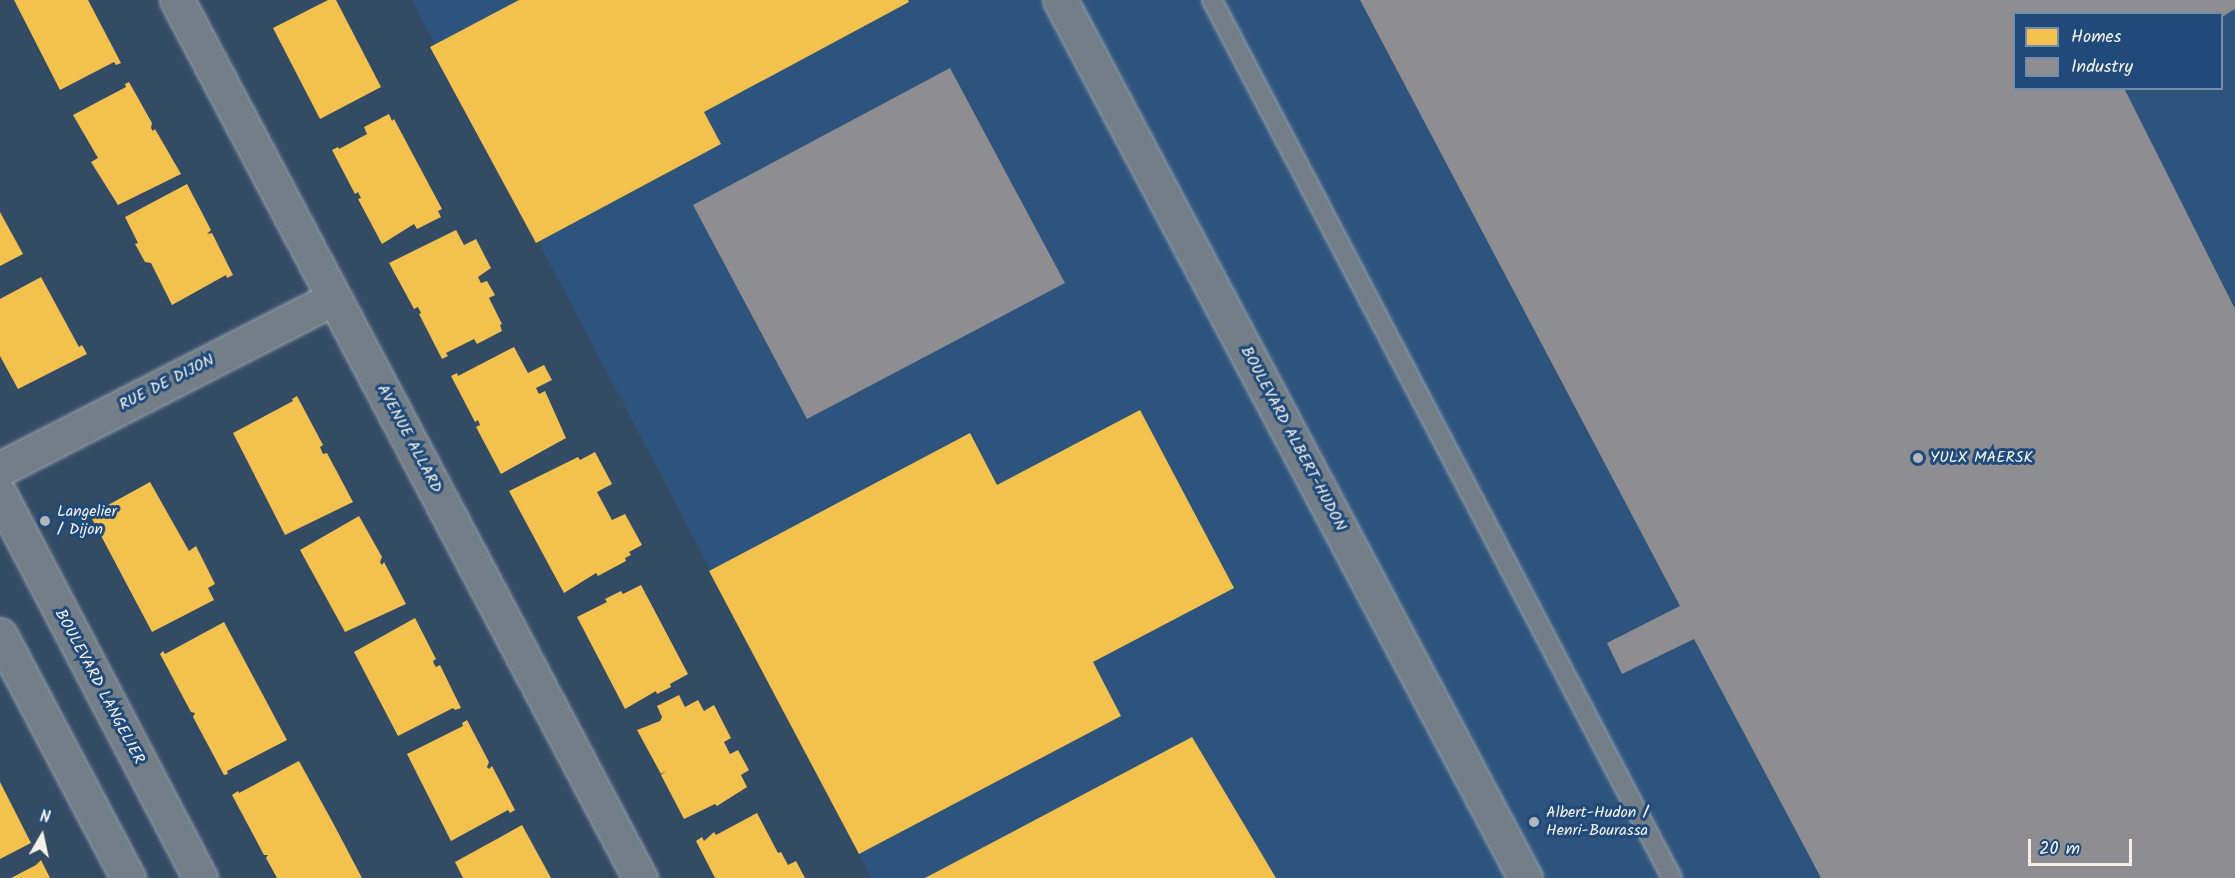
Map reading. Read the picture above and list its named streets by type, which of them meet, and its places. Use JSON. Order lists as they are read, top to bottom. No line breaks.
{"streets":{"street":["RUE DE DIJON","AVENUE ALLARD","BOULEVARD ALBERT-HUDON","BOULEVARD LANGELIER"]},"crossings":[["RUE DE DIJON","AVENUE ALLARD"]],"places":["YULX MAERSK","Langelier / Dijon","Albert-Hudon / Henri-Bourassa"],"legend":["Homes","Industry"],"scale_bar":"20 m","north":"top"}
